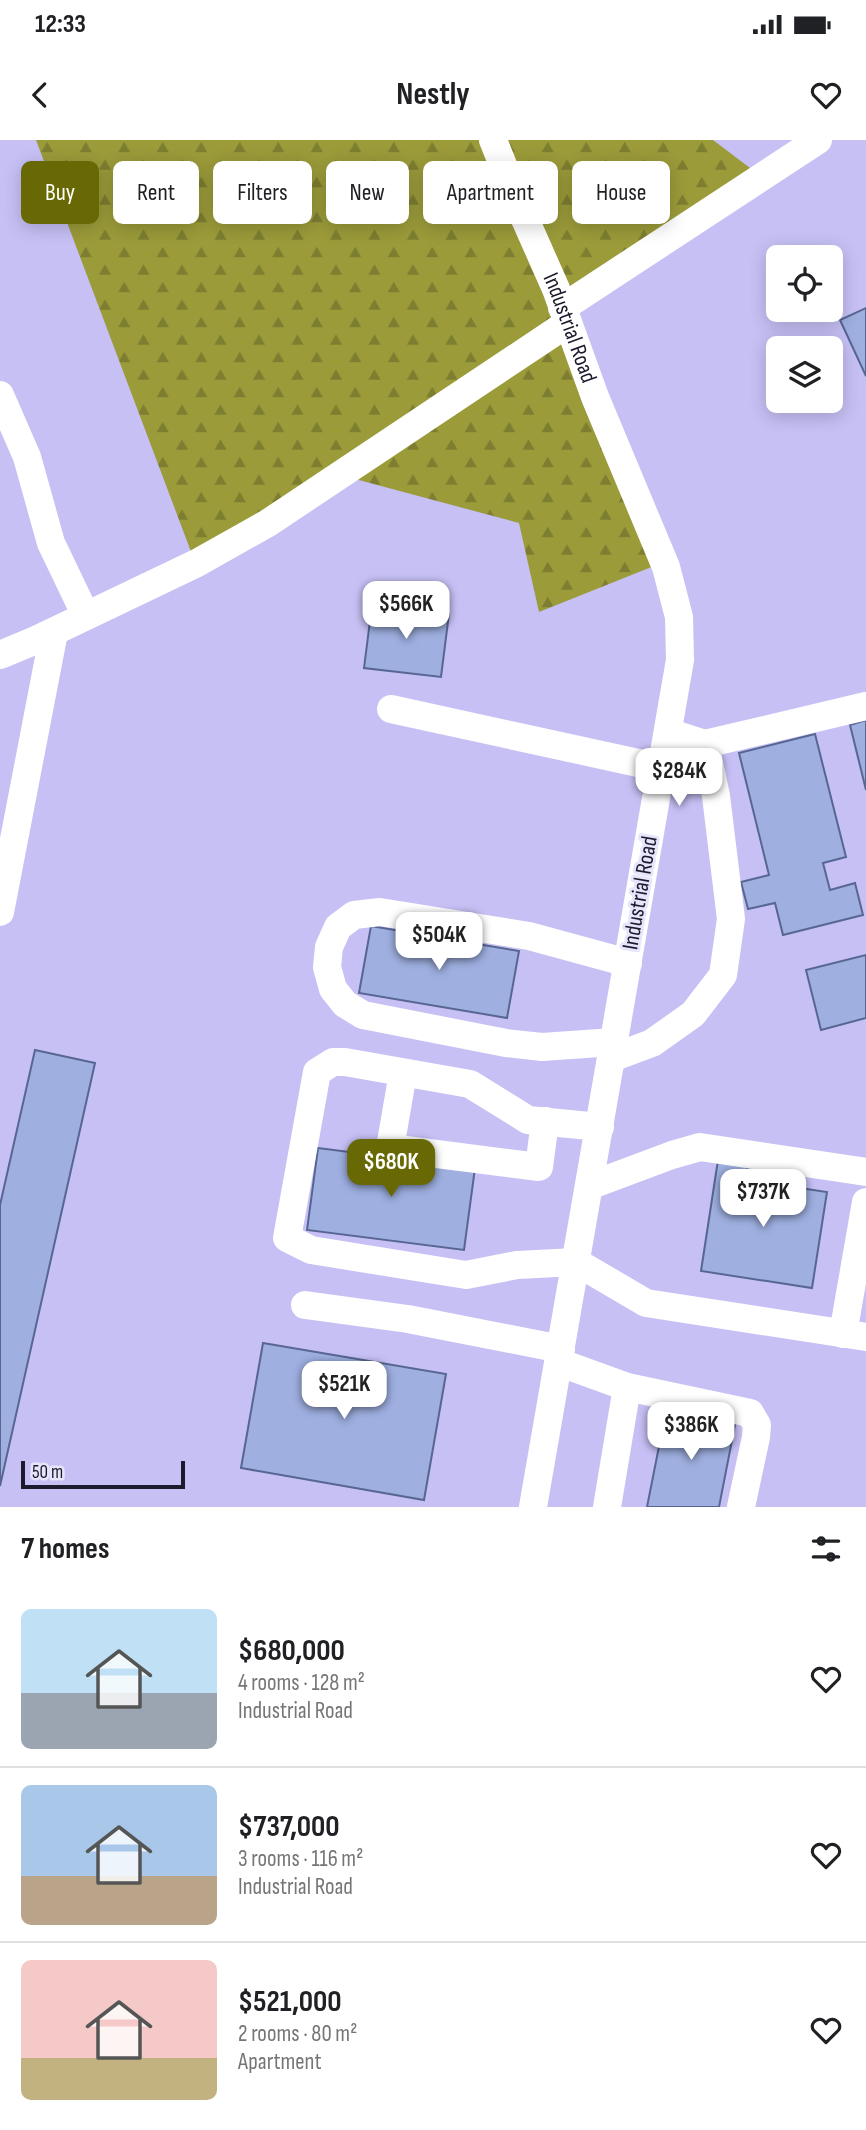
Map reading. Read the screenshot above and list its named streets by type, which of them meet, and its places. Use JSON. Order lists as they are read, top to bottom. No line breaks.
{"streets":{"street":["Industrial Road"]},"scale_bar":"50 m","page":{"status":"12:33","header":"Nestly","chip":["Buy","Rent","Filters","New","Apartment","House"],"price":["$566K","$284K","$504K","$680K","$737K","$521K","$386K"],"scale":"50 m","heading":"7 homes","list":[{"name":"$680,000","note":"4 rooms · 128 m² · Industrial Road"},{"name":"$737,000","note":"3 rooms · 116 m² · Industrial Road"},{"name":"$521,000","note":"2 rooms · 80 m² · Apartment"}]}}
